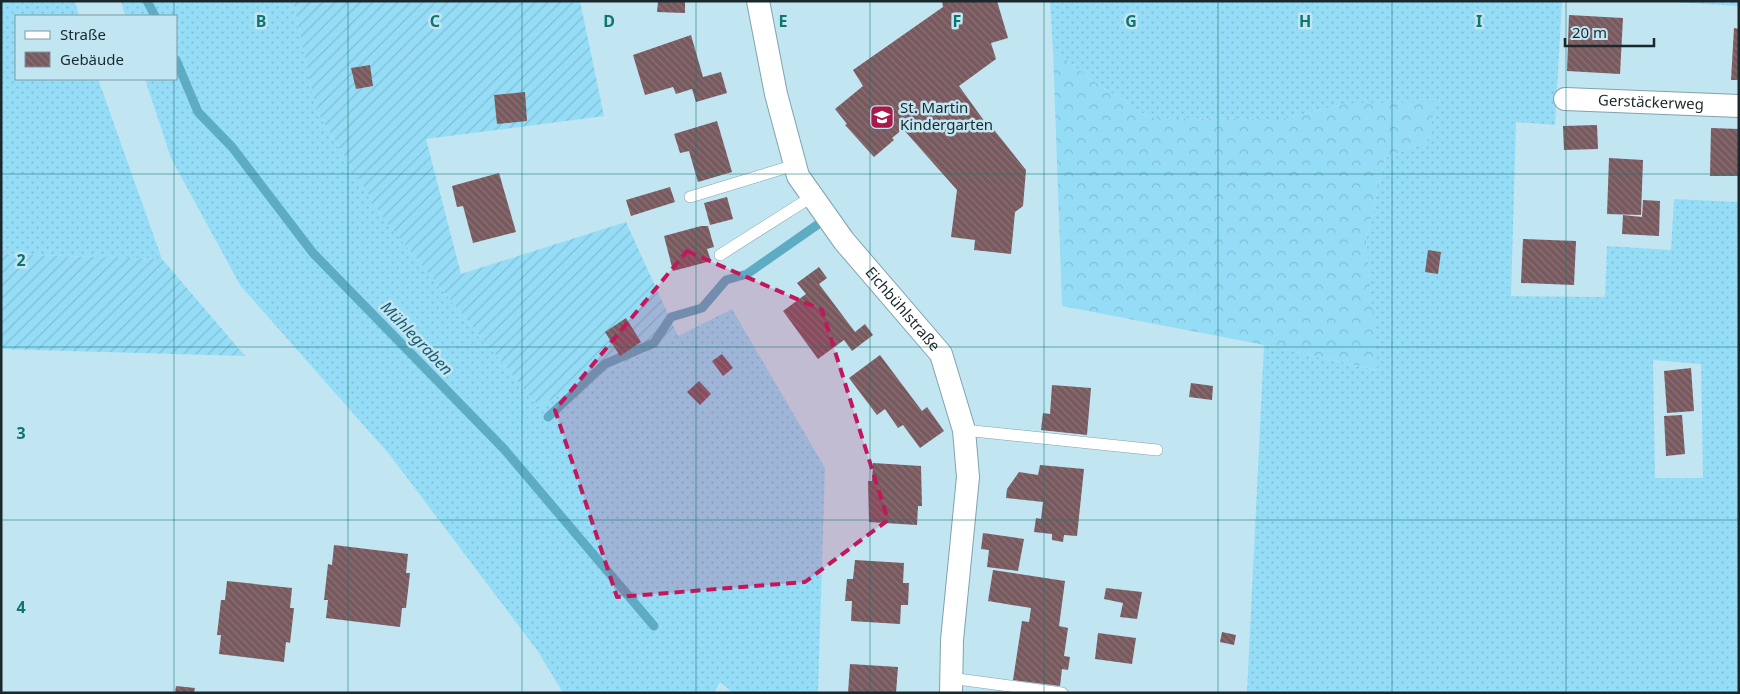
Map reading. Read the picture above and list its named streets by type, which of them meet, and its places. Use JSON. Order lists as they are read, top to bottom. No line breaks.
{"streets":{"street":["Gerstäckerweg","Eichbühlstraße"]},"water":["Mühlegraben"],"places":{"school or university":["St. Martin Kindergarten"]},"legend":["Straße","Gebäude"],"scale_bar":"20 m","grid":{"columns":["B","C","D","E","F","G","H","I"],"rows":["2","3","4"]}}
